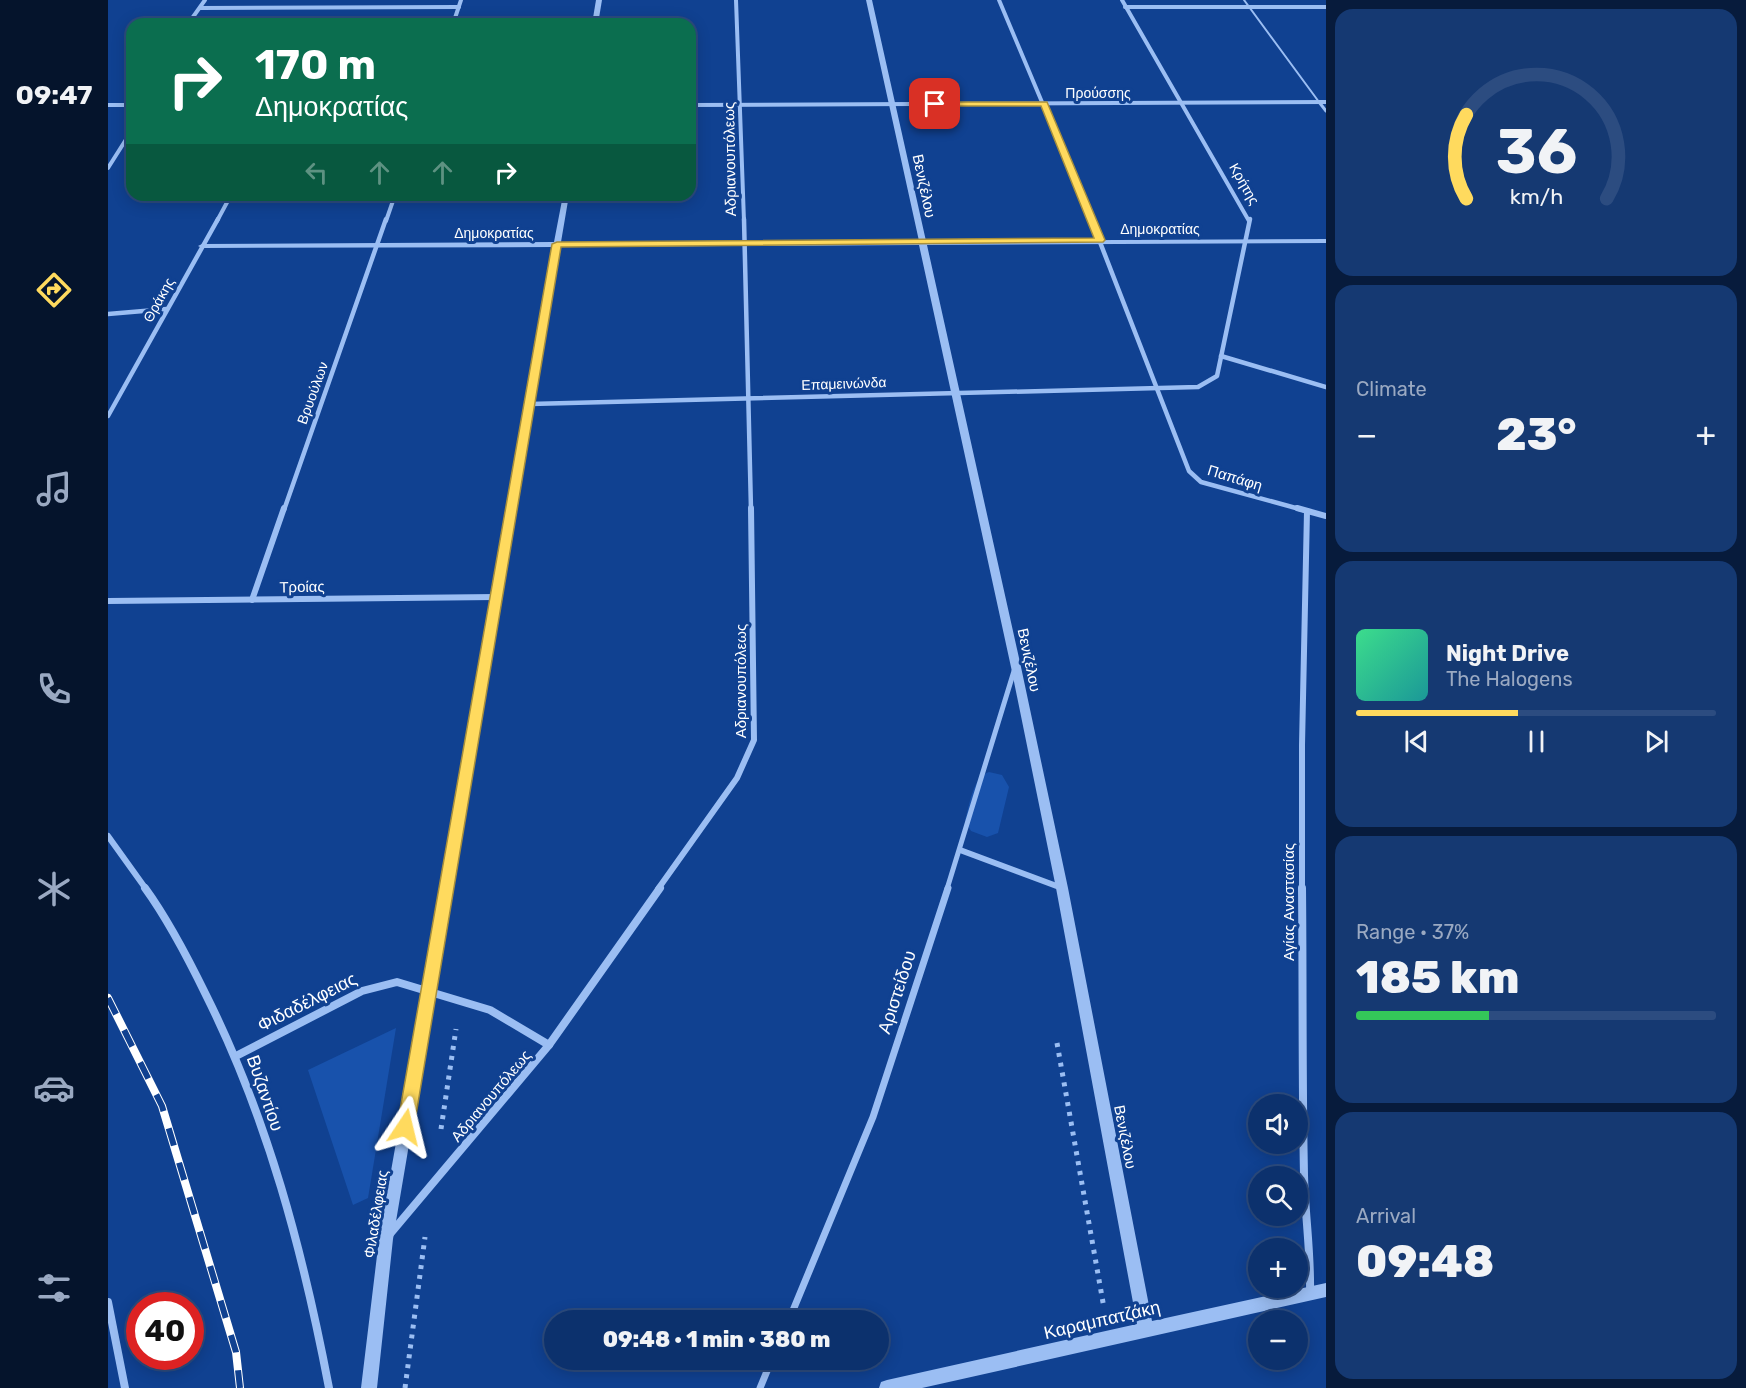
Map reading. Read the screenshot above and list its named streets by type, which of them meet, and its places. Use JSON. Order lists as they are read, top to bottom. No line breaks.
{"streets":{"street":["Προύσσης","Αδριανουπόλεως","Κρήτης","Βενιζέλου","Δημοκρατίας","Θράκης","Επαμεινώνδα","Βρυούλων","Παπάφη","Τροίας","Αγίας Αναστασίας","Αριστείδου","Φιδαδέλφειας","Βυζαντίου","Φιλαδέλφειας","Καραμπατζάκη"]},"crossings":[["Προύσσης","Αδριανουπόλεως"],["Προύσσης","Κρήτης"],["Προύσσης","Βενιζέλου"],["Προύσσης","Παπάφη"],["Αδριανουπόλεως","Δημοκρατίας"],["Αδριανουπόλεως","Επαμεινώνδα"],["Αδριανουπόλεως","Φιδαδέλφειας"],["Αδριανουπόλεως","Φιλαδέλφειας"],["Κρήτης","Δημοκρατίας"],["Κρήτης","Επαμεινώνδα"],["Κρήτης","Παπάφη"],["Βενιζέλου","Δημοκρατίας"],["Βενιζέλου","Επαμεινώνδα"],["Βενιζέλου","Αριστείδου"],["Βενιζέλου","Καραμπατζάκη"],["Δημοκρατίας","Θράκης"],["Δημοκρατίας","Βρυούλων"],["Δημοκρατίας","Παπάφη"],["Δημοκρατίας","Φιλαδέλφειας"],["Επαμεινώνδα","Παπάφη"],["Επαμεινώνδα","Φιλαδέλφειας"],["Βρυούλων","Τροίας"],["Παπάφη","Αγίας Αναστασίας"],["Τροίας","Φιλαδέλφειας"],["Αγίας Αναστασίας","Καραμπατζάκη"],["Φιδαδέλφειας","Βυζαντίου"],["Φιδαδέλφειας","Φιλαδέλφειας"]],"page":{"tabs":"09:47","turn":["170 m","Δημοκρατίας"],"tile":["Climate",["Range · 37%","185 km"],["Arrival","09:48"]],"heat":["−","23°","+"],"song":["Night Drive","The Halogens"],"map_buttons":["+","−"],"limit":"40","trip":"09:48 · 1 min · 380 m","gauge":["36","km/h"]}}
